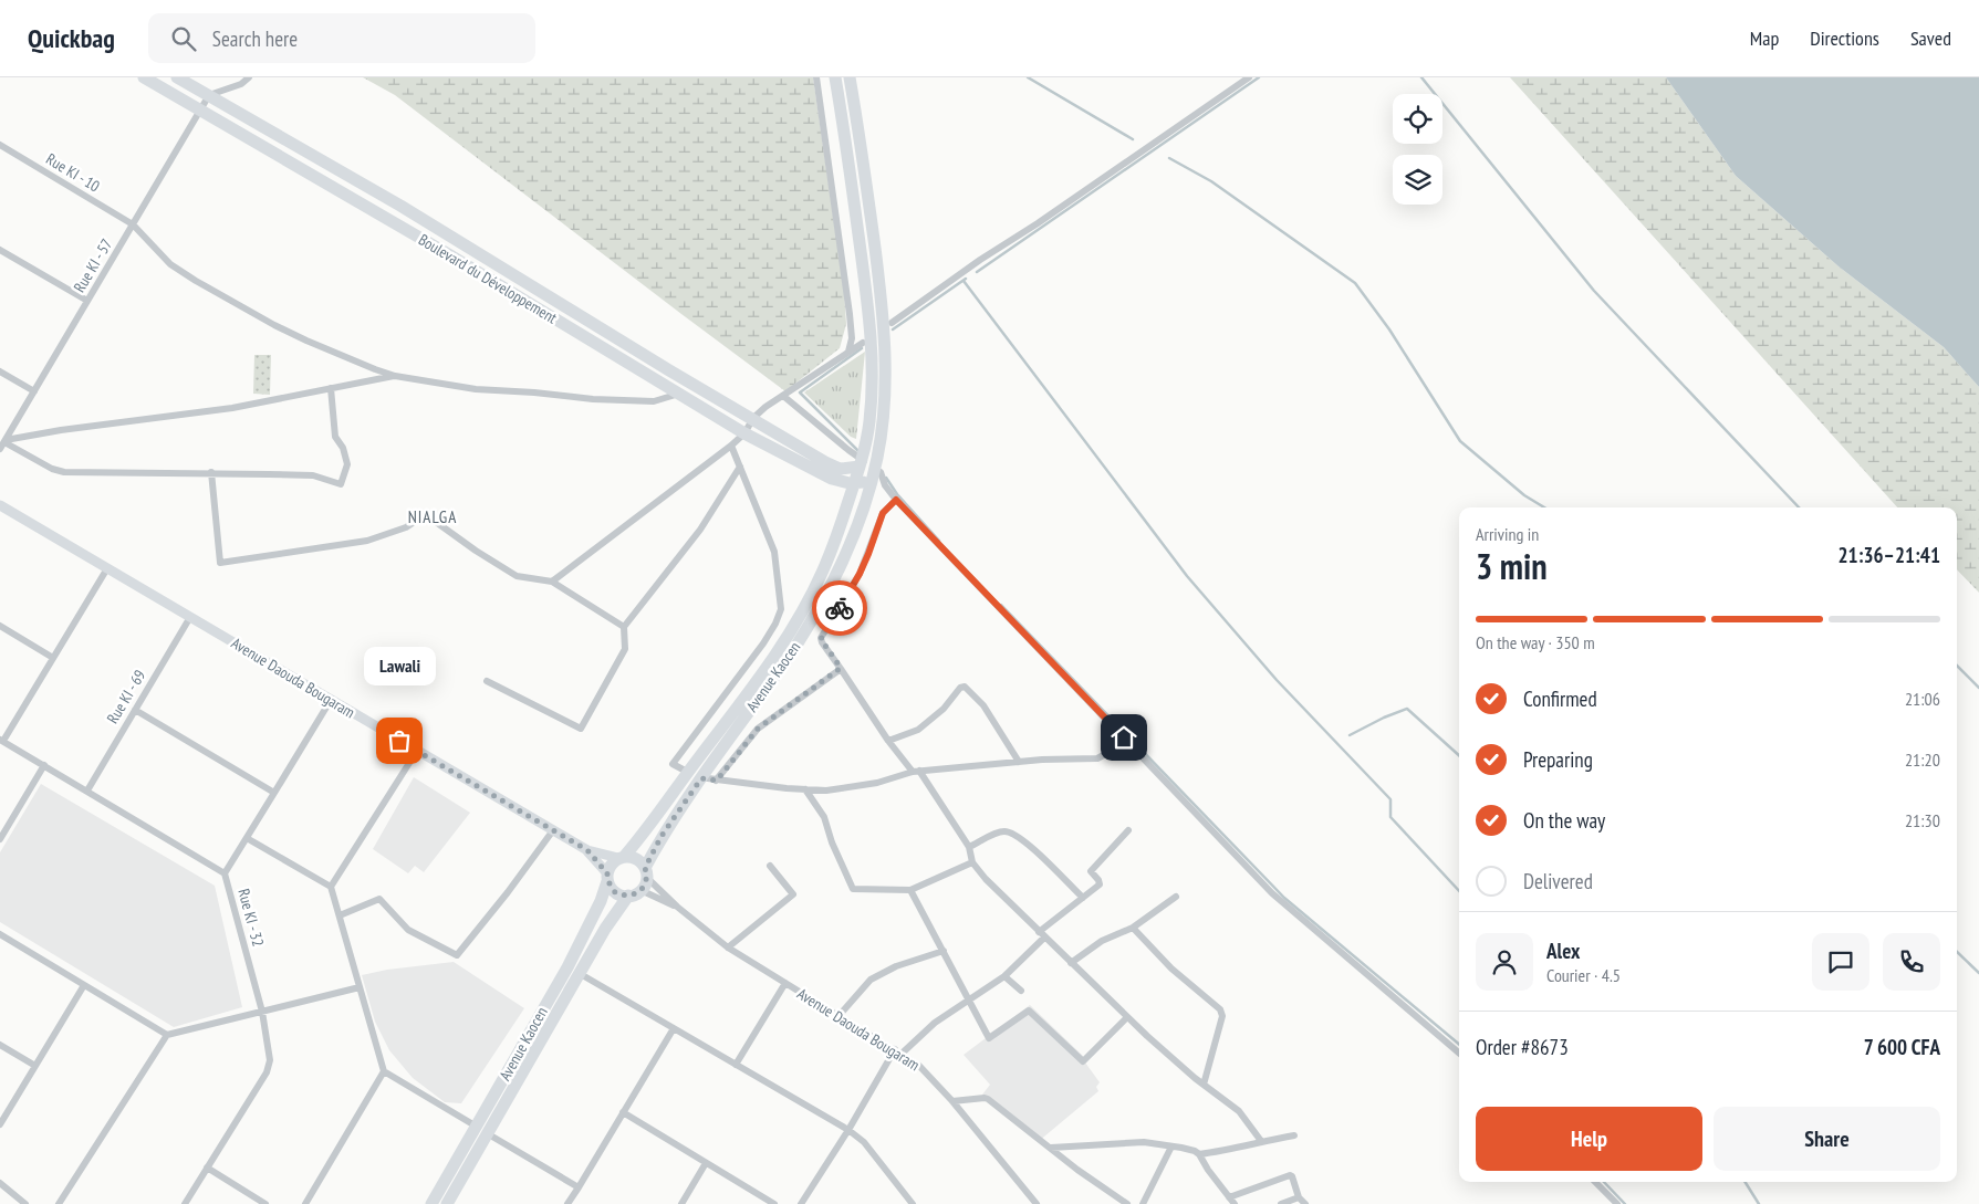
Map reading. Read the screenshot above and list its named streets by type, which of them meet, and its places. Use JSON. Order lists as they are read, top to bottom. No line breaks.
{"streets":{"highway":["Boulevard du Développement","Avenue Kaocen"],"street":["Rue KI - 10","Rue KI - 57","Avenue Daouda Bougaram","Rue KI - 69","Rue KI - 32"]},"crossings":[["Rue KI - 10","Rue KI - 57"],["Rue KI - 57","Boulevard du Développement"],["Boulevard du Développement","Avenue Kaocen"],["Avenue Kaocen","Avenue Daouda Bougaram"],["Avenue Daouda Bougaram","Rue KI - 69"],["Rue KI - 69","Rue KI - 32"]],"districts":["NIALGA"],"places":["Lawali"],"page":{"header":"Quickbag","search":"Search here","nav":["Map","Directions","Saved"],"heading":["3 min","Arriving in","21:36–21:41"],"panel":["Alex","Courier · 4.5","Order #8673","7 600 CFA"],"bar":"On the way · 350 m","bubble":"Lawali","list":[["Confirmed","21:06"],["Preparing","21:20"],["On the way","21:30"],"Delivered"],"buttons":["Help","Share"]}}
